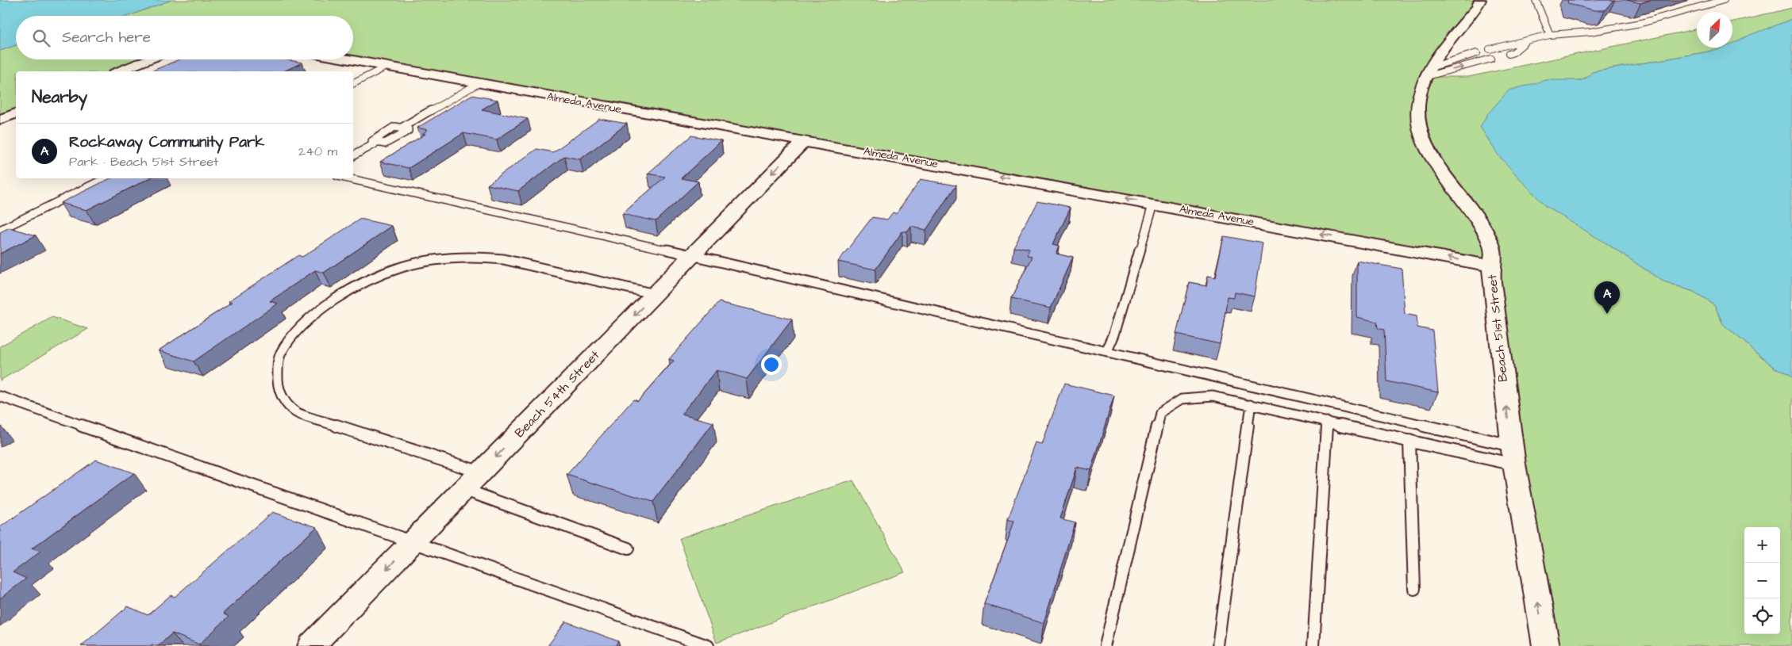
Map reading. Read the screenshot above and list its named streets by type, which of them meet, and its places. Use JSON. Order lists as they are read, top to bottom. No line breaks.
{"streets":{"street":["Almeda Avenue","Beach 51st Street","Beach 54th Street"]},"crossings":[["Almeda Avenue","Beach 51st Street"],["Almeda Avenue","Beach 54th Street"]],"one_way":["Almeda Avenue","Beach 51st Street","Beach 54th Street"],"north":"top right","page":{"search":"Search here","heading":"Nearby","list":[{"mark":"A","name":"Rockaway Community Park","note":"Park · Beach 51st Street","value":"240 m"}],"pins":"A","map_buttons":["+","−"]}}
